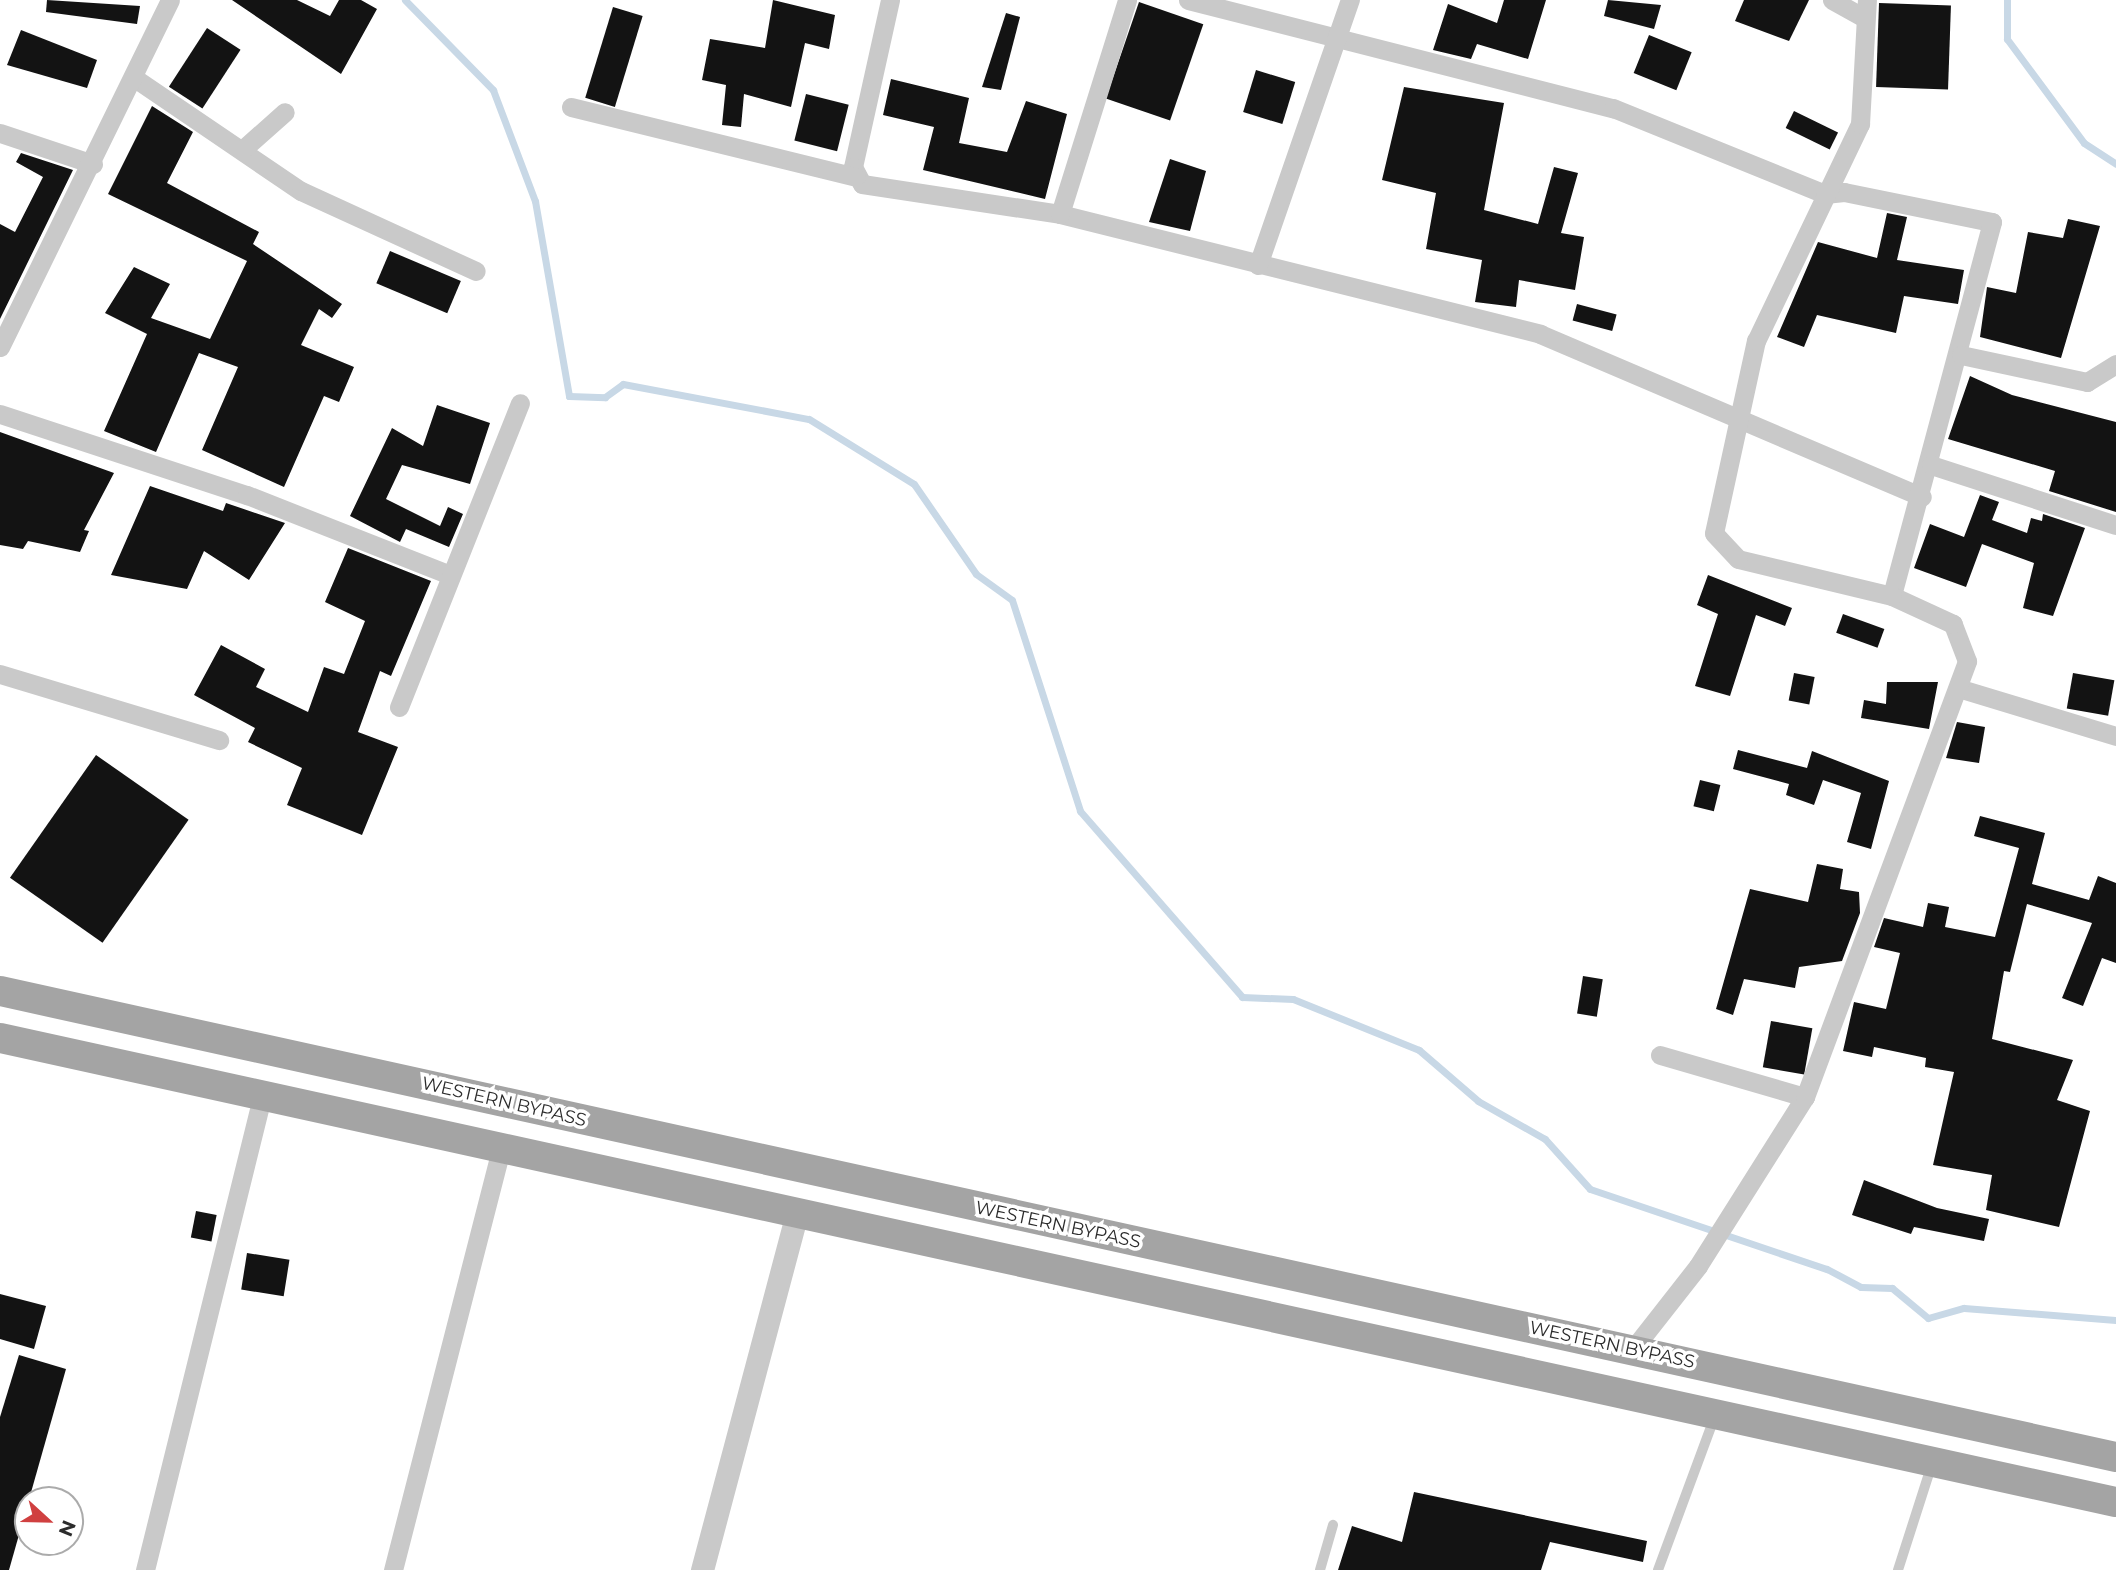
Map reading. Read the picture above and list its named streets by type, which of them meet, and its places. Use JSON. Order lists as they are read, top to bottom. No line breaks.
{"streets":{"main road":["WESTERN BYPASS"]},"north":"right"}
